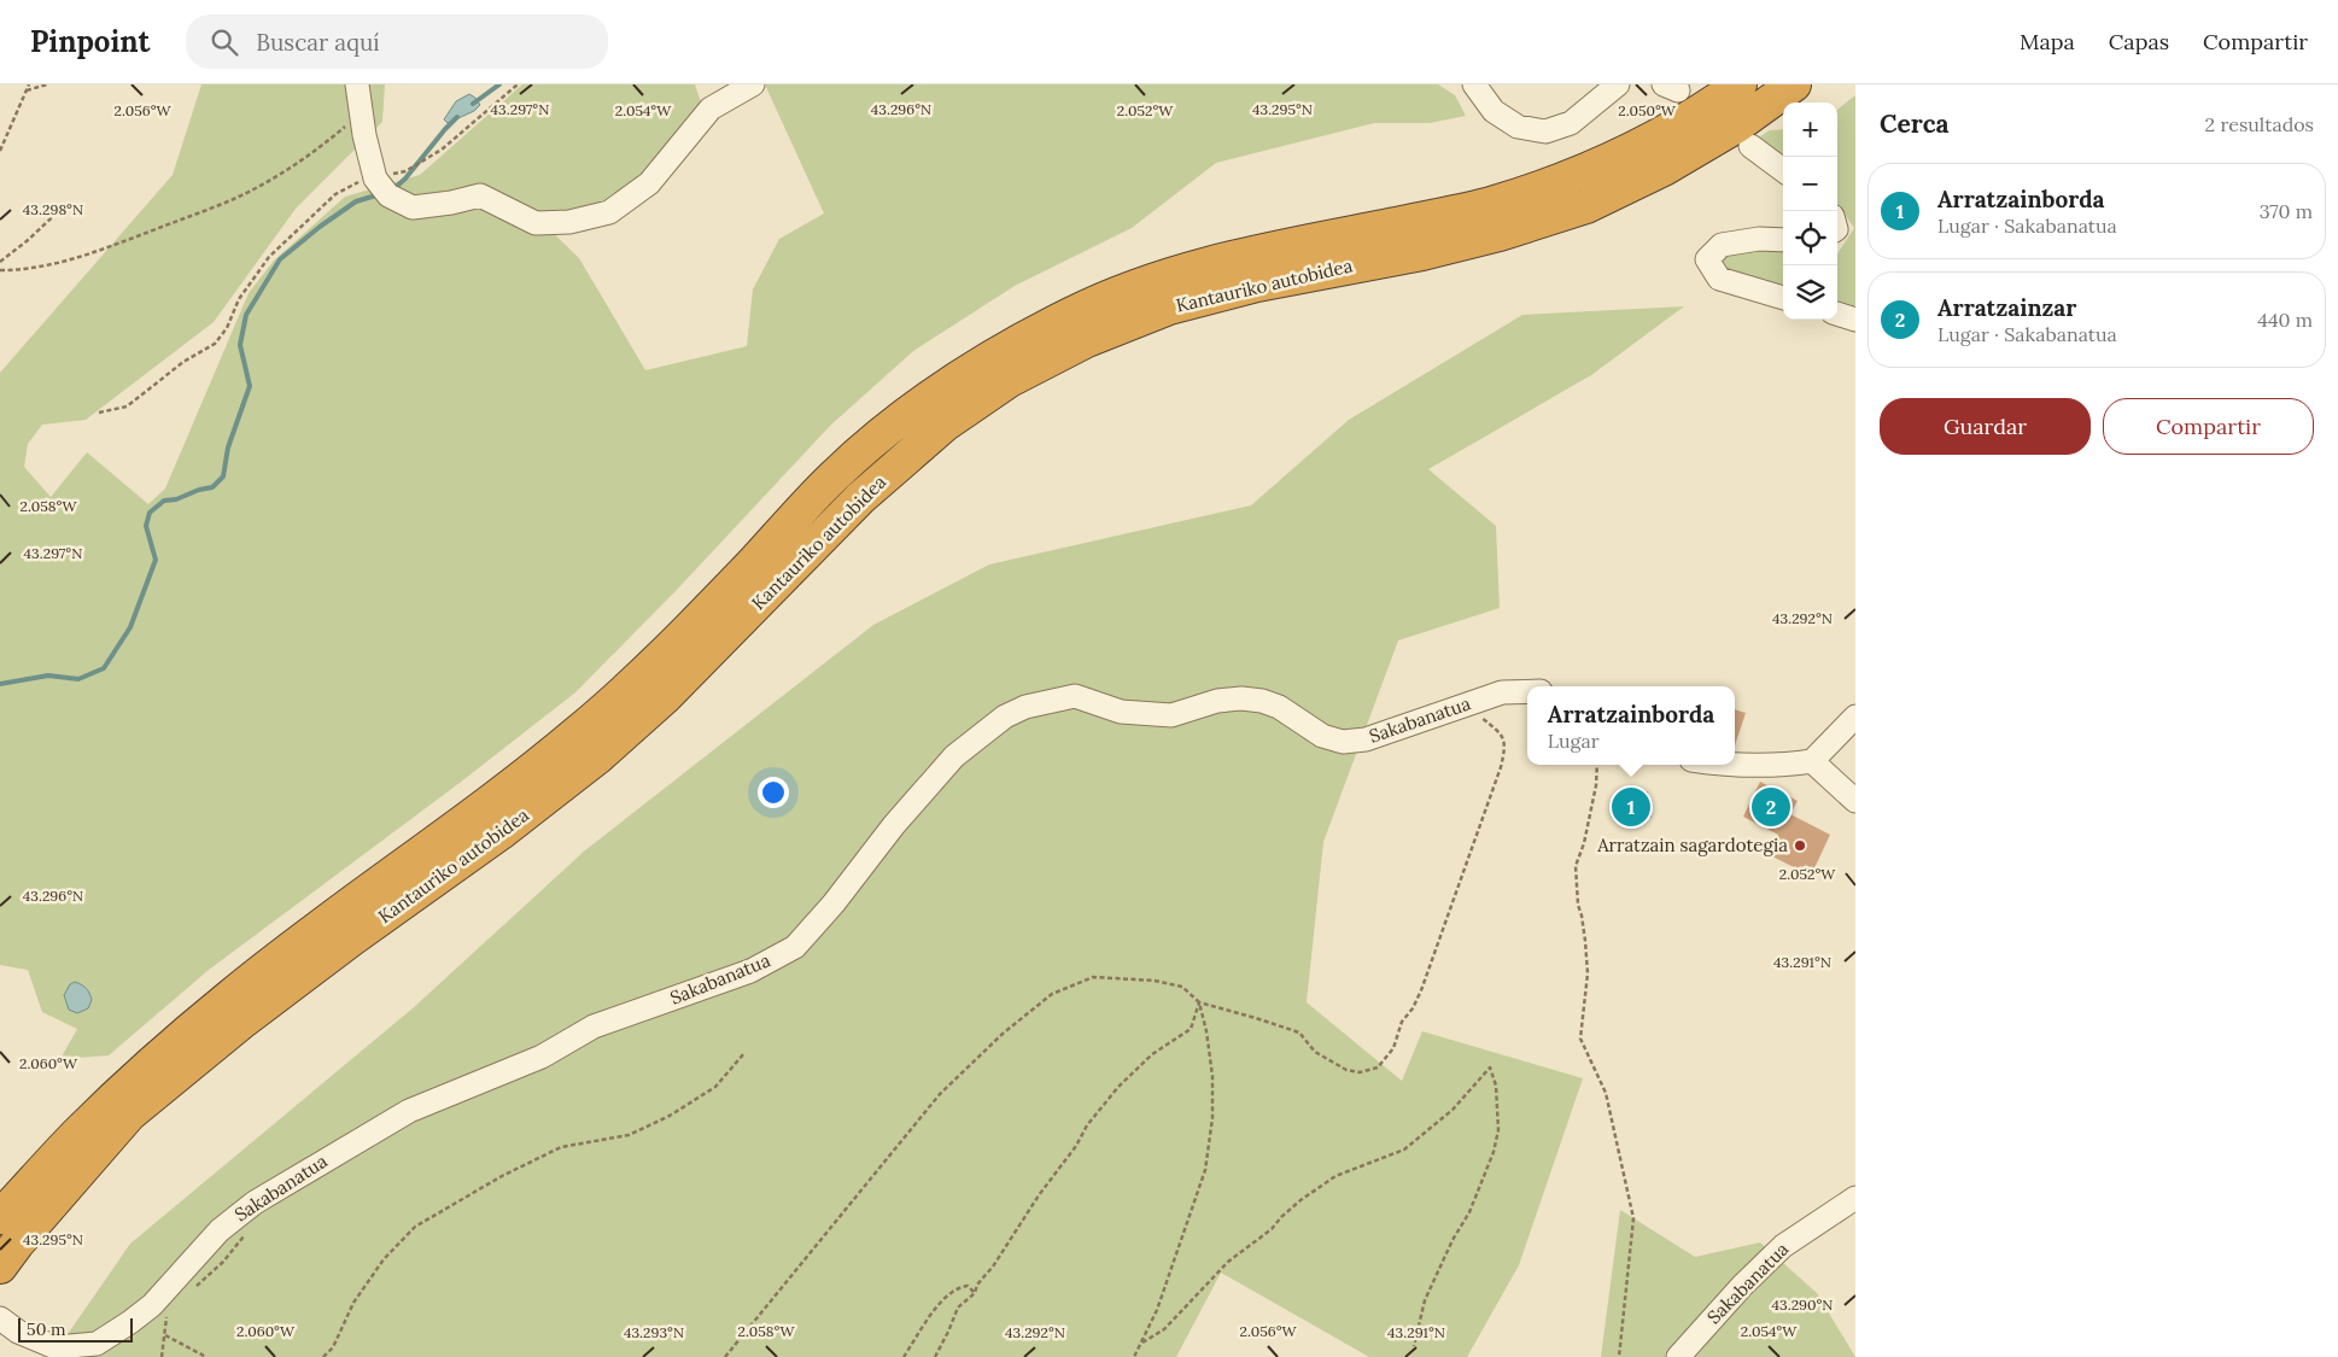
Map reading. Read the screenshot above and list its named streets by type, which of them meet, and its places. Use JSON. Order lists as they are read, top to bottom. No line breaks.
{"streets":{"highway":["Kantauriko autobidea"],"street":["Sakabanatua"]},"places":["Arratzain sagardotegia"],"scale_bar":"50 m","page":{"header":"Pinpoint","search":"Buscar aquí","nav":["Mapa","Capas","Compartir"],"heading":["Cerca","2 resultados"],"map_buttons":["+","−"],"list":[{"mark":"1","name":"Arratzainborda","note":"Lugar · Sakabanatua","value":"370 m"},{"mark":"2","name":"Arratzainzar","note":"Lugar · Sakabanatua","value":"440 m"}],"buttons":["Guardar","Compartir"],"popup":["Arratzainborda","Lugar"],"pins":["1","2"],"scale":"50 m"},"coordinates":["43.297°N","43.295°N","43.296°N","2.056°W","2.054°W","2.052°W","2.050°W","43.298°N","2.058°W","43.292°N","43.291°N","2.060°W","43.290°N","43.293°N"]}
